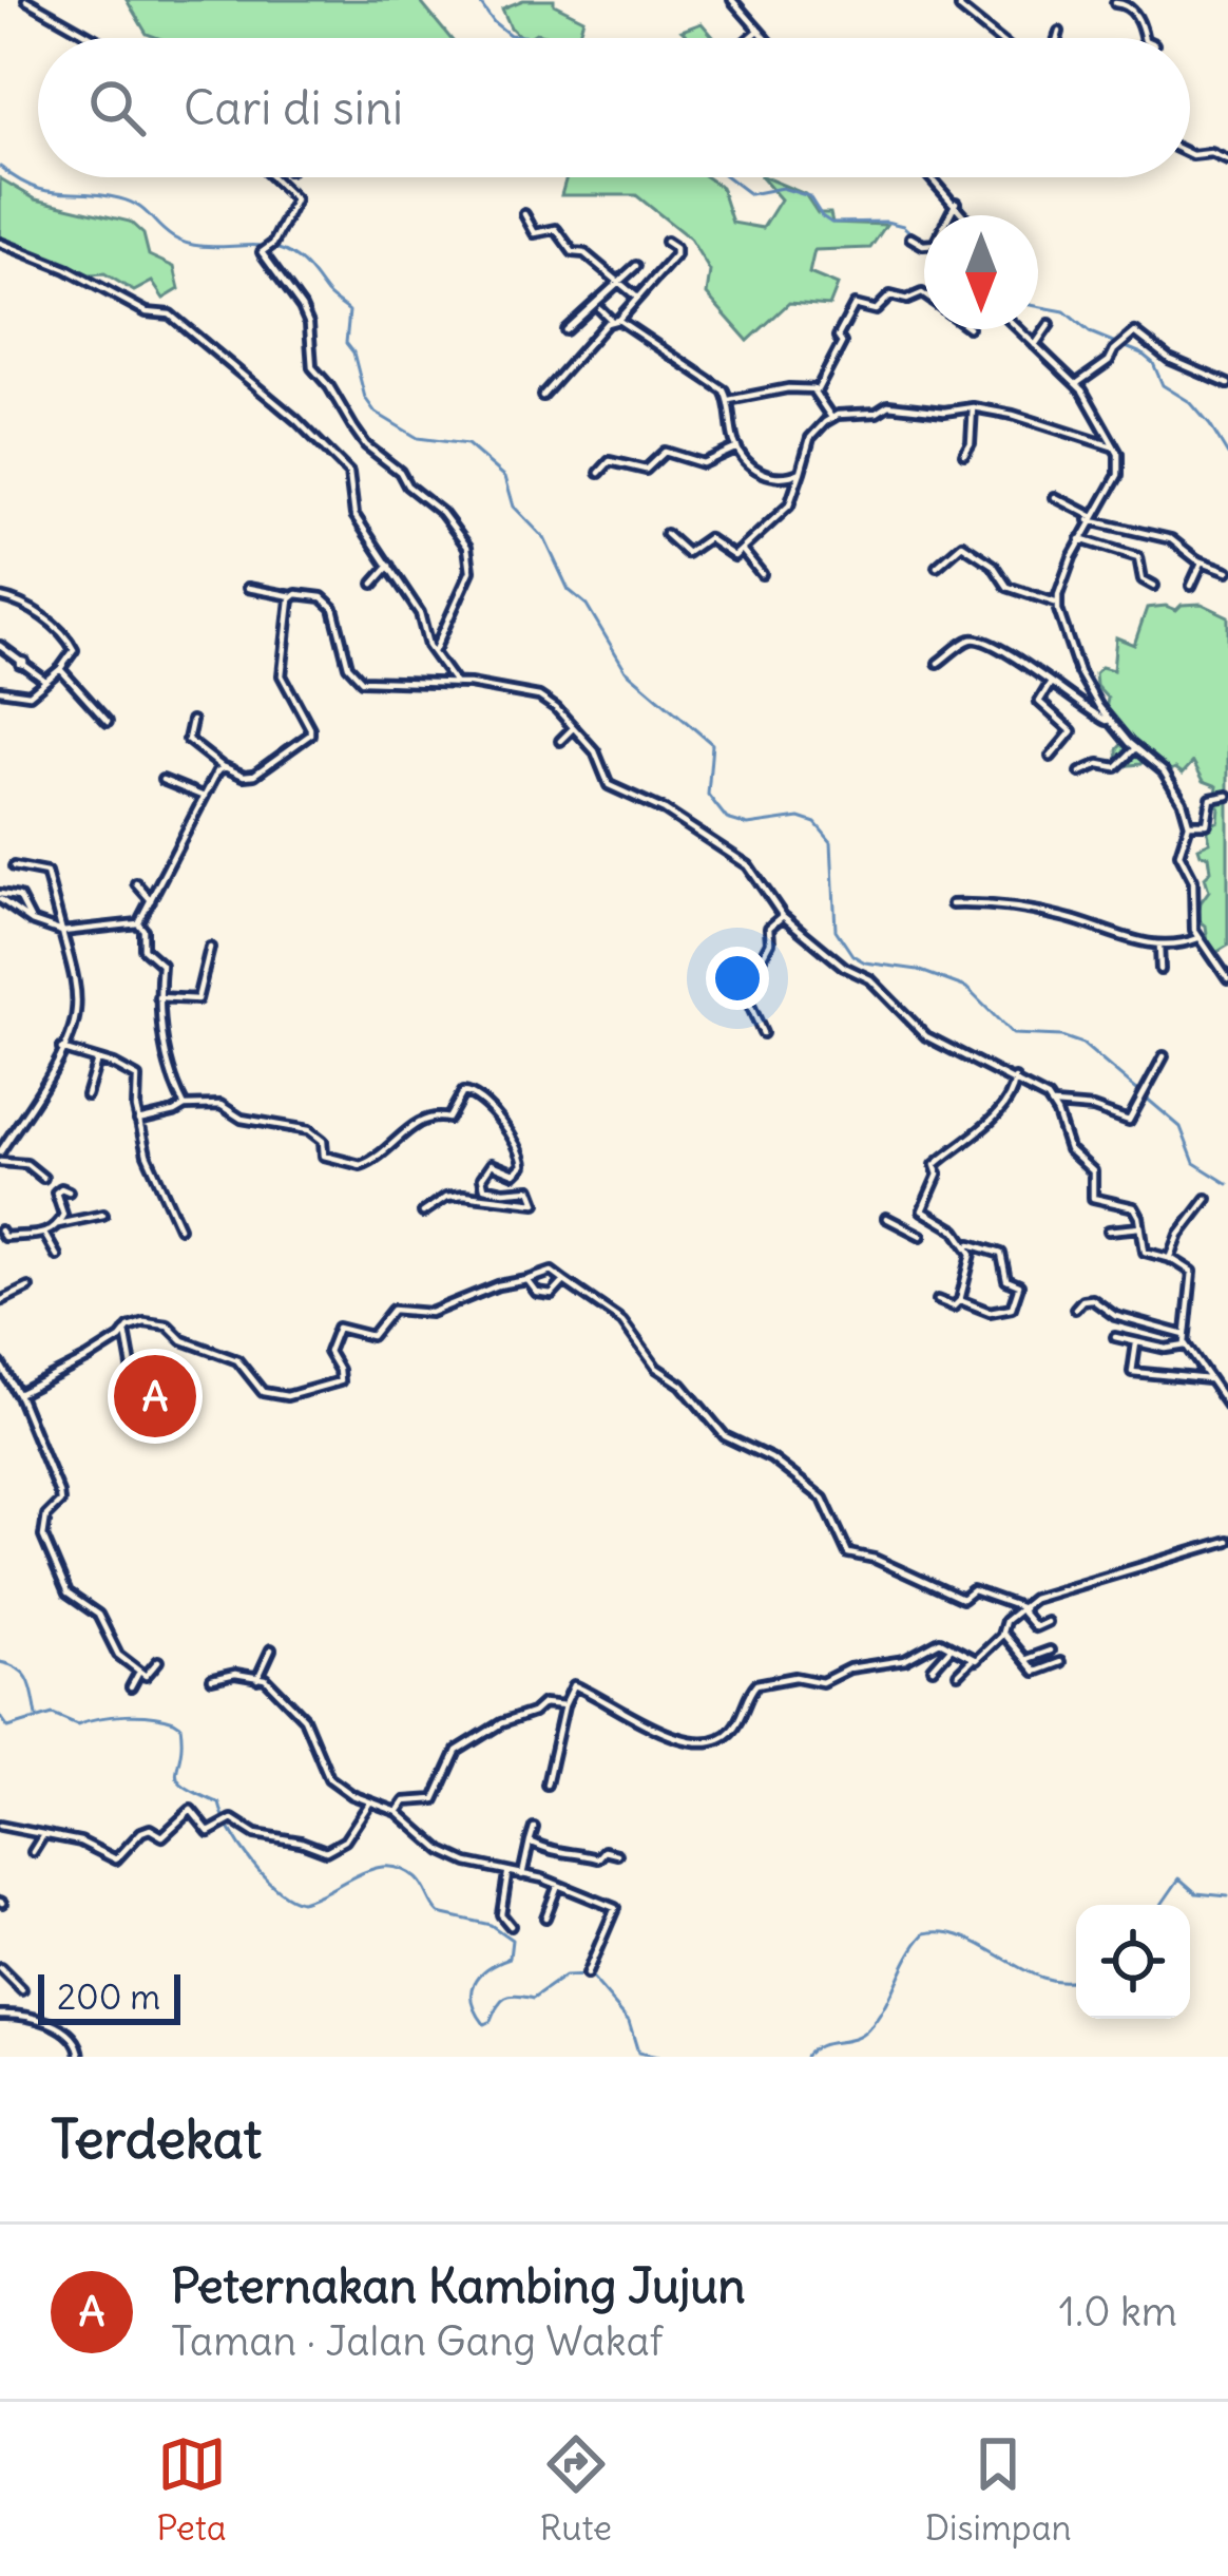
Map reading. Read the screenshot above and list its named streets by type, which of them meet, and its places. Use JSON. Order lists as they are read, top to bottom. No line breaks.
{"scale_bar":"200 m","north":"bottom","page":{"search":"Cari di sini","pins":"A","scale":"200 m","heading":"Terdekat","list":[{"mark":"A","name":"Peternakan Kambing Jujun","note":"Taman · Jalan Gang Wakaf","value":"1.0 km"}],"nav":["Peta","Rute","Disimpan"]}}
